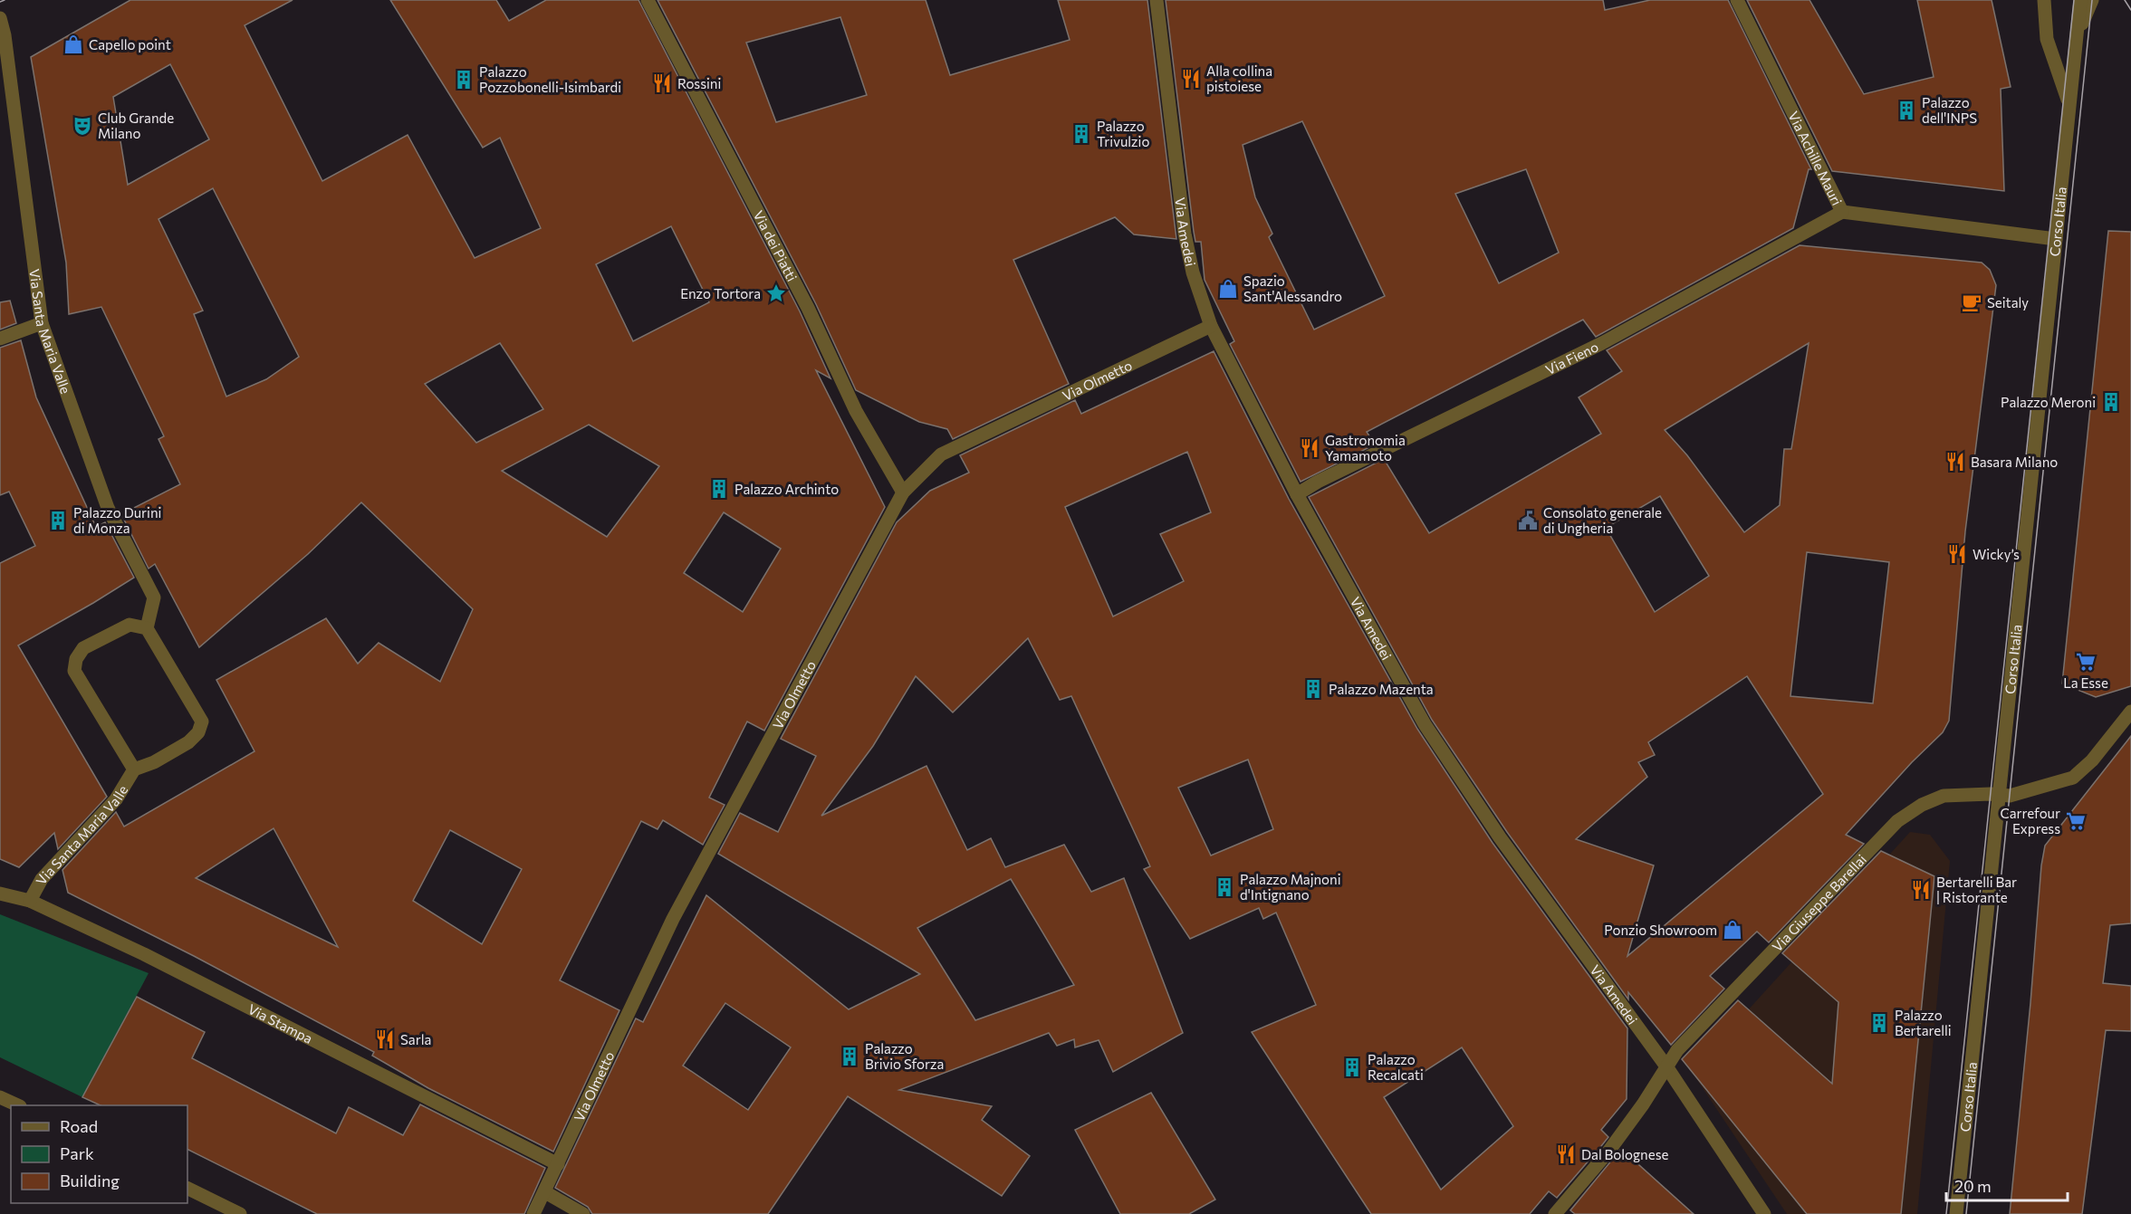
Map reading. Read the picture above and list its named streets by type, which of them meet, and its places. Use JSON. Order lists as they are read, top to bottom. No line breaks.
{"streets":{"street":["Via Achille Mauri","Corso Italia","Via Amedei","Via dei Piatti","Via Santa Maria Valle","Via Fieno","Via Olmetto","Via Giuseppe Barellai","Via Stampa"]},"crossings":[["Via Achille Mauri","Corso Italia"],["Via Achille Mauri","Via Fieno"],["Corso Italia","Via Giuseppe Barellai"],["Via Amedei","Via Fieno"],["Via Amedei","Via Olmetto"],["Via Amedei","Via Giuseppe Barellai"],["Via dei Piatti","Via Olmetto"],["Via Santa Maria Valle","Via Stampa"],["Via Olmetto","Via Stampa"]],"places":{"shop":["Capello point","Spazio Sant'Alessandro","Ponzio Showroom"],"restaurant":["Alla collina pistoiese","Rossini","Gastronomia Yamamoto","Basara Milano","Wicky’s","Bertarelli Bar | Ristorante","Sarla","Dal Bolognese"],"building":["Palazzo Pozzobonelli-Isimbardi","Palazzo dell'INPS","Palazzo Trivulzio","Palazzo Meroni","Palazzo Archinto","Palazzo Durini di Monza","Palazzo Mazenta","Palazzo Majnoni d'Intignano","Palazzo Bertarelli","Palazzo Brivio Sforza","Palazzo Recalcati"],"theatre":["Club Grande Milano"],"place":["Enzo Tortora"],"cafe":["Seitaly"],"public building":["Consolato generale di Ungheria"],"supermarket":["La Esse","Carrefour Express"]},"legend":["Road","Park","Building"],"scale_bar":"20 m"}
